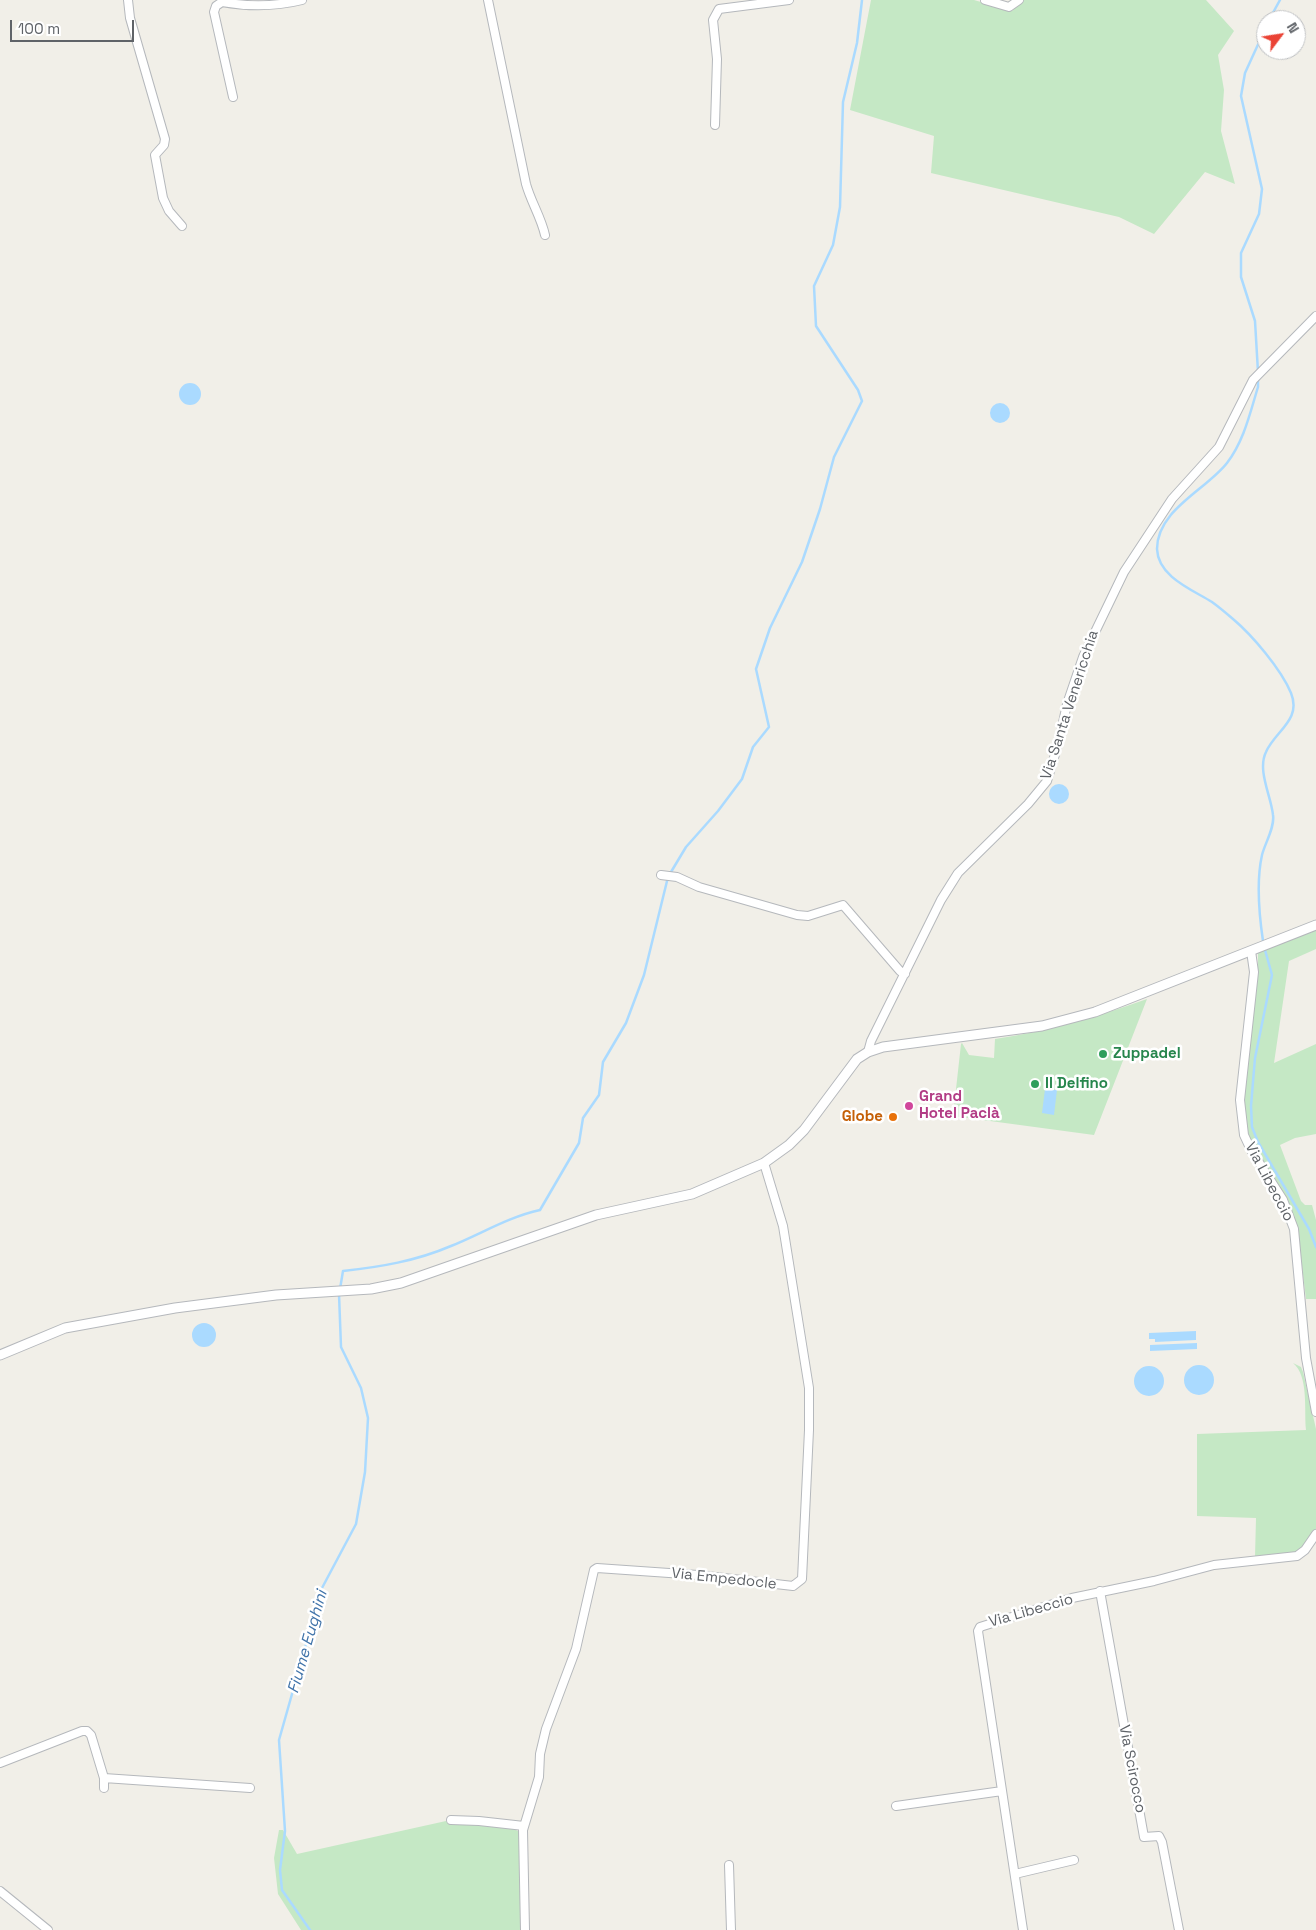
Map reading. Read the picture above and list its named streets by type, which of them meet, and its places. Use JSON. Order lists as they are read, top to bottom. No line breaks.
{"streets":{"street":["Via Santa Venericchia","Via Libeccio","Via Empedocle","Via Scirocco"]},"crossings":[["Via Libeccio","Via Scirocco"]],"water":["Fiume Eughini"],"places":["Zuppadel","Il Delfino","Grand Hotel Paclà","Globe"],"scale_bar":"100 m","north":"top right"}
